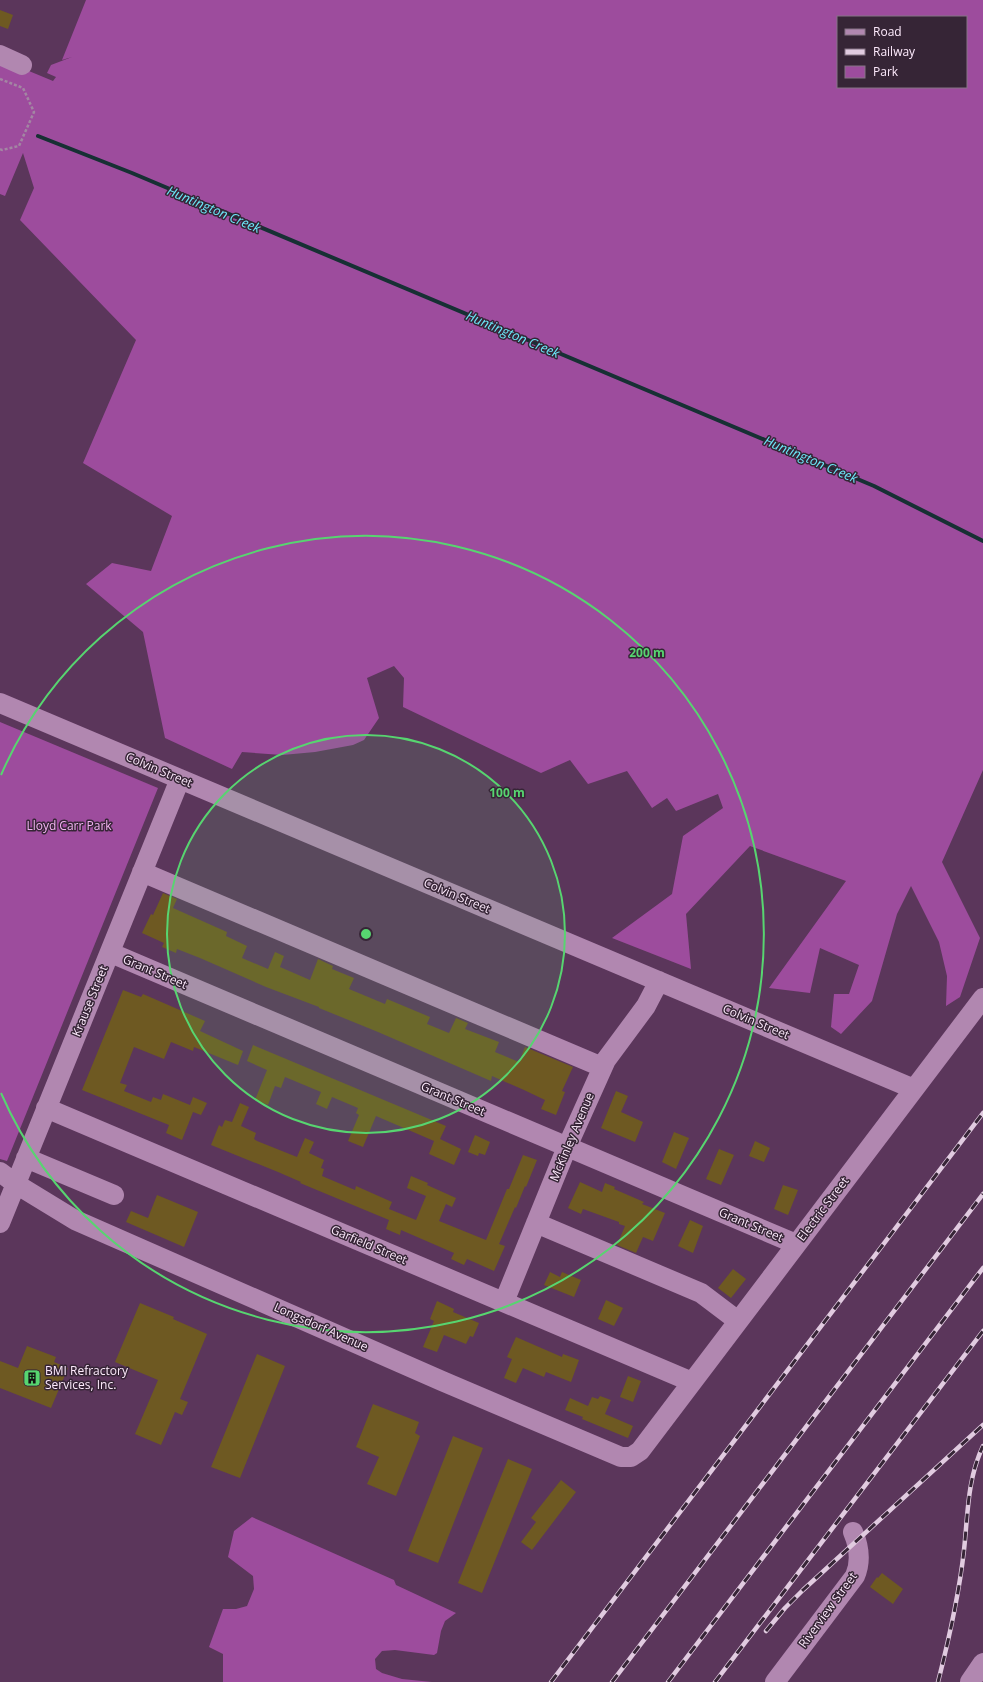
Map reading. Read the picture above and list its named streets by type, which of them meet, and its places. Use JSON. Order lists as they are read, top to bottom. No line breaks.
{"streets":{"street":["Colvin Street","Grant Street","Krause Street","McKinley Avenue","Electric Street","Garfield Street","Longsdorf Avenue","Riverview Street"]},"crossings":[["Colvin Street","Krause Street"],["Colvin Street","McKinley Avenue"],["Colvin Street","Electric Street"],["Grant Street","Krause Street"],["Grant Street","McKinley Avenue"],["Grant Street","Electric Street"],["Krause Street","Garfield Street"],["Krause Street","Longsdorf Avenue"],["McKinley Avenue","Garfield Street"],["Electric Street","Garfield Street"],["Electric Street","Longsdorf Avenue"]],"water":["Huntington Creek"],"parks":["Lloyd Carr Park"],"places":{"building":["BMI Refractory Services, Inc."]},"legend":["Road","Railway","Park"],"rings":["200 m","100 m"]}
